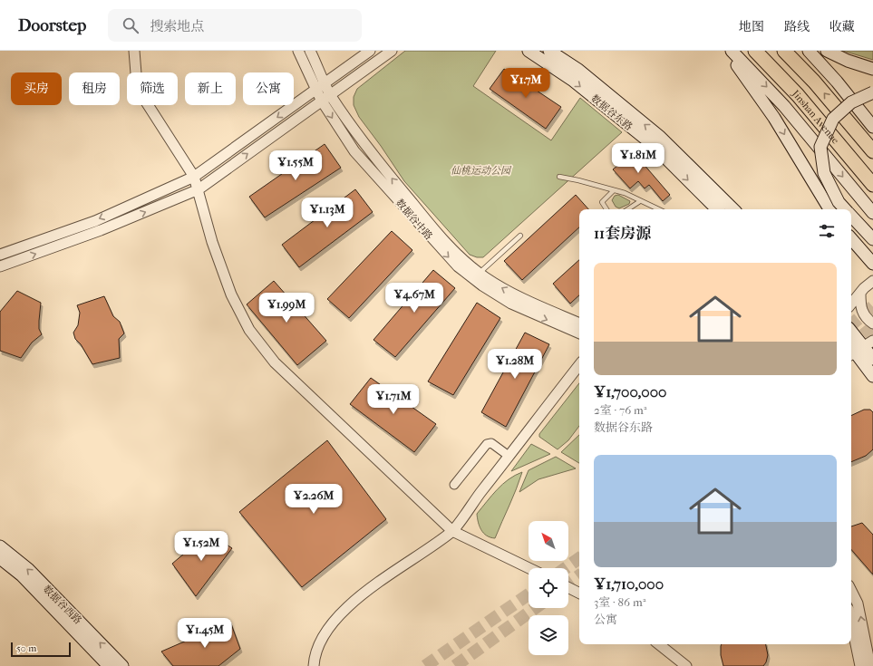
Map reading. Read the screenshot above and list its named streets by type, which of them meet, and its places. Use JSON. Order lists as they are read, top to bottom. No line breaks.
{"streets":{"highway":["Jinshan Avenue"],"main road":["数据谷东路","数据谷西路"],"street":["数据谷中路"]},"parks":["仙桃运动公园"],"scale_bar":"50 m","north":"top left","page":{"header":"Doorstep","search":"搜索地点","nav":["地图","路线","收藏"],"price":["¥1.7M","¥1.81M","¥1.55M","¥1.13M","¥4.67M","¥1.99M","¥1.28M","¥1.71M","¥2.26M","¥1.52M","¥1.45M"],"chip":["买房","租房","筛选","新上","公寓"],"heading":"11套房源","list":[{"name":"¥1,700,000","note":"2室 · 76 m² · 数据谷东路"},{"name":"¥1,710,000","note":"3室 · 86 m² · 公寓"}],"scale":"50 m"}}
